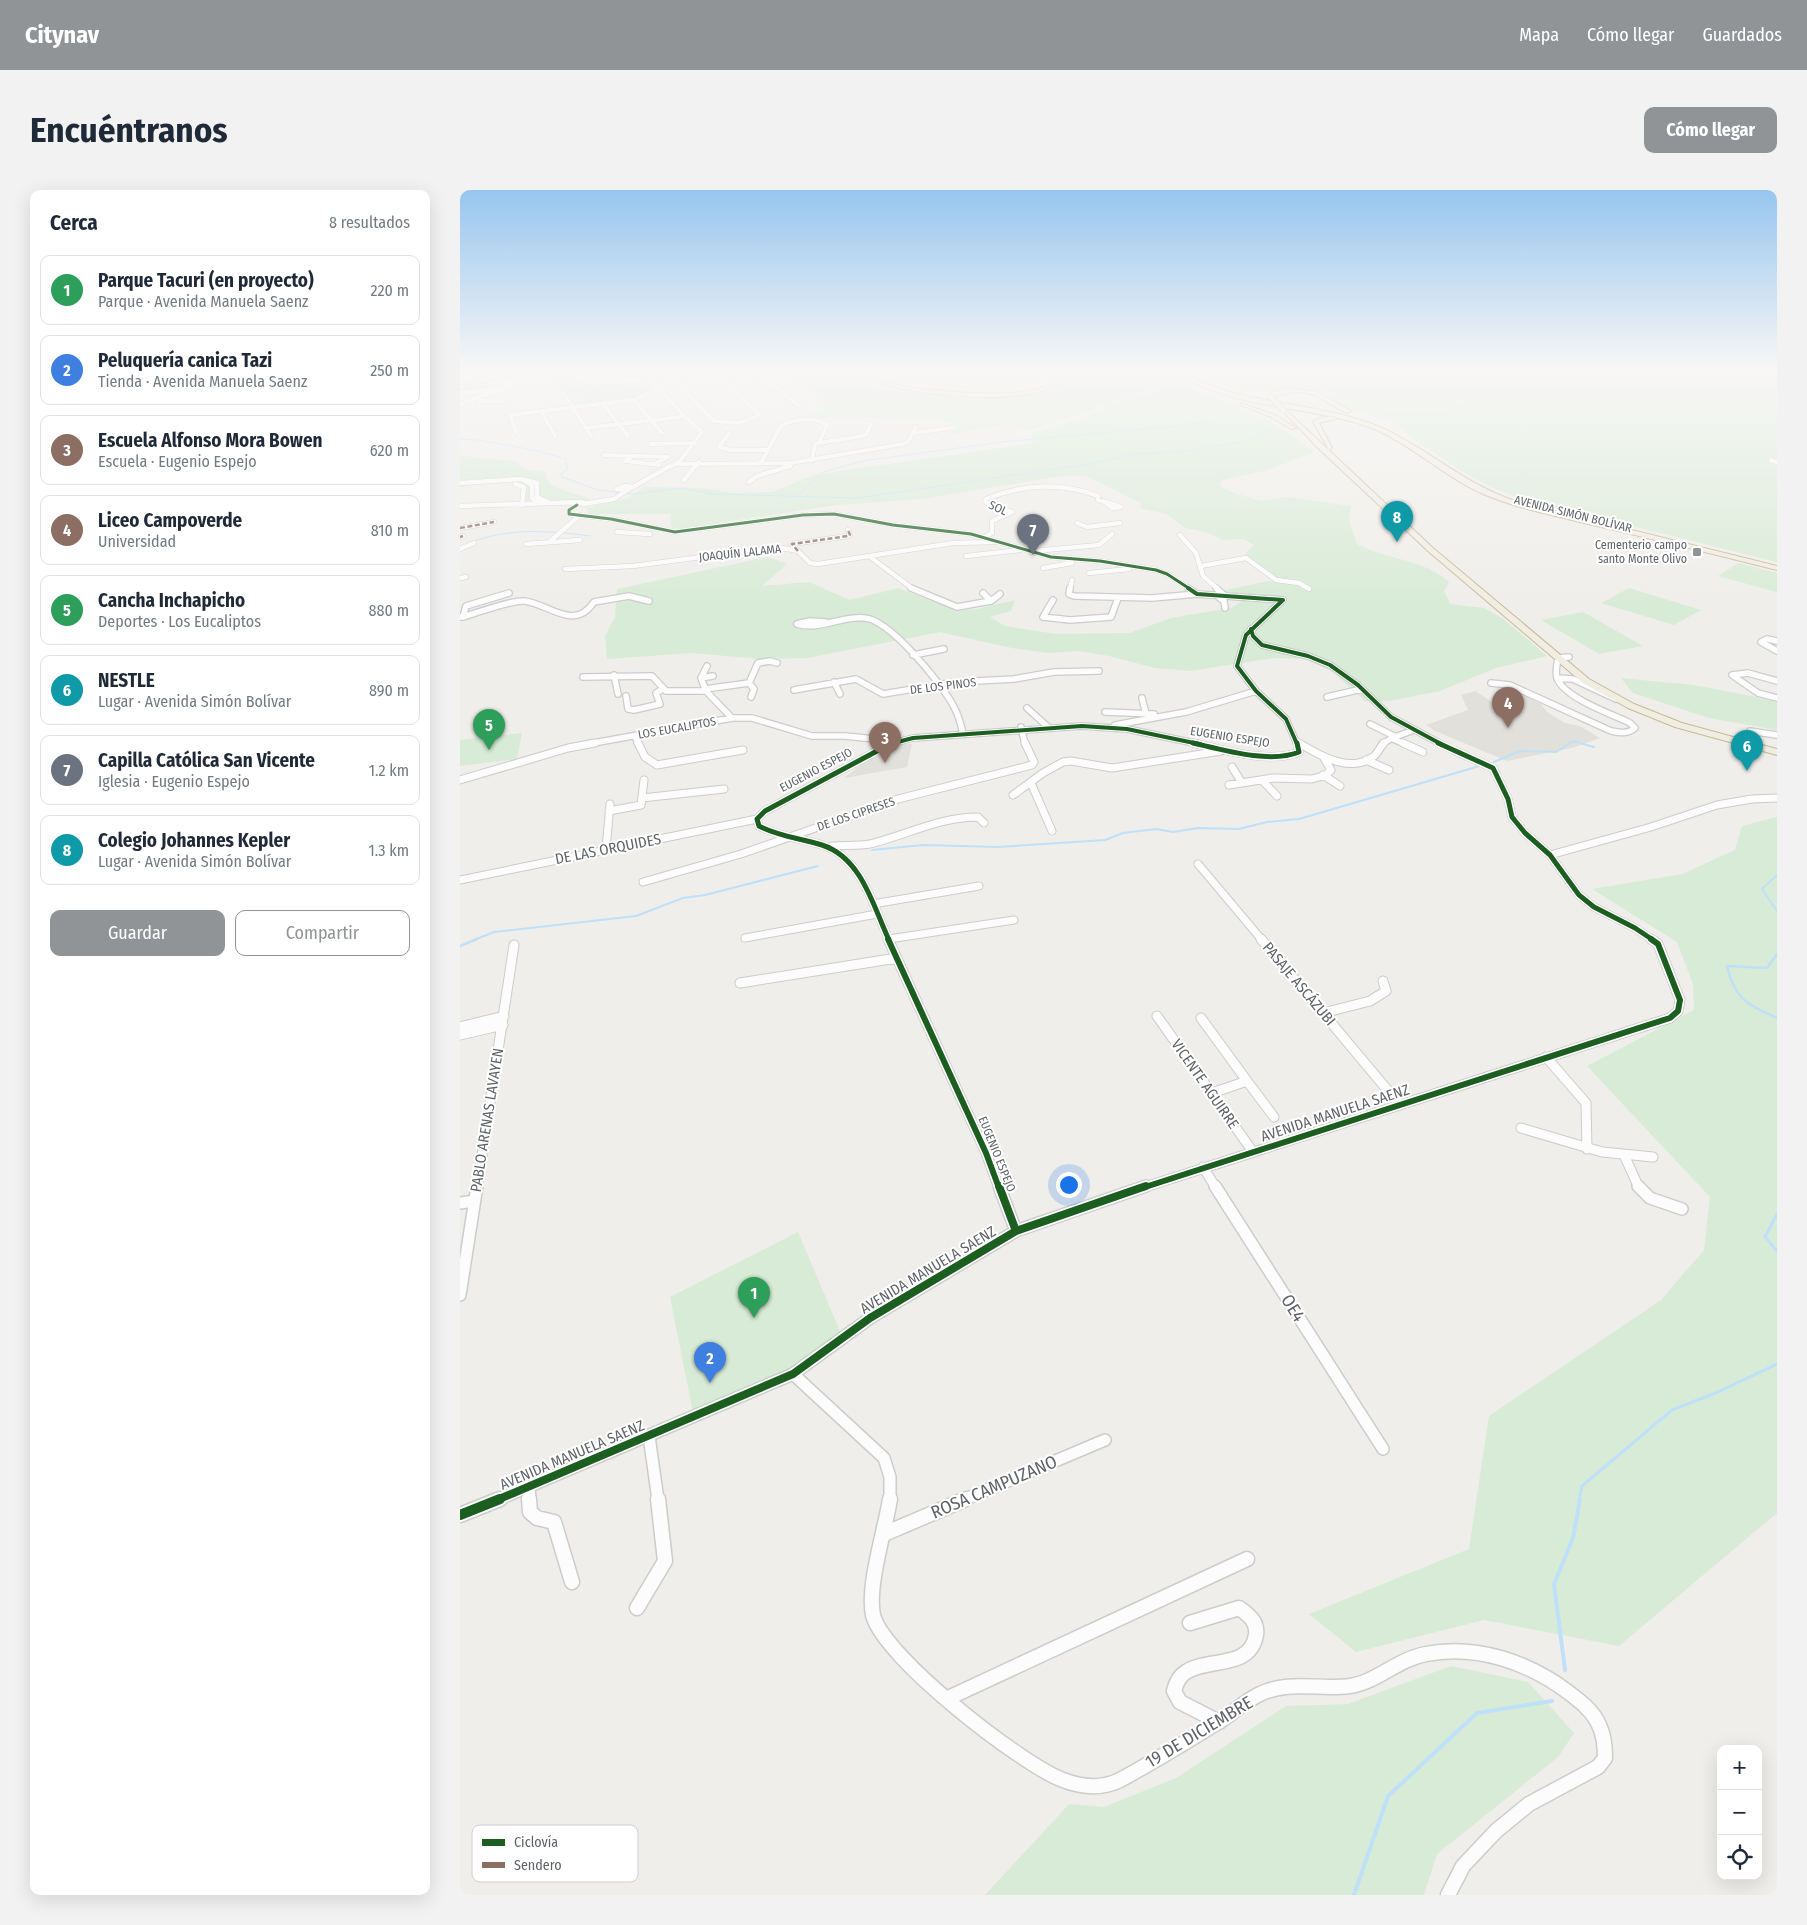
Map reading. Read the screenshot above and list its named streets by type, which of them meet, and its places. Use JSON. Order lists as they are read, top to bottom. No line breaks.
{"streets":{"highway":["AVENIDA SIMÓN BOLÍVAR"],"street":["SOL","JOAQUÍN LALAMA","DE LOS PINOS","LOS EUCALIPTOS","EUGENIO ESPEJO","DE LOS CIPRESES","DE LAS ORQUIDES","PASAJE ASCÁZUBI","VICENTE AGUIRRE","AVENIDA MANUELA SAENZ","PABLO ARENAS LAVAYEN","OE4","ROSA CAMPUZANO","19 DE DICIEMBRE"]},"crossings":[["SOL","EUGENIO ESPEJO"],["JOAQUÍN LALAMA","EUGENIO ESPEJO"],["LOS EUCALIPTOS","EUGENIO ESPEJO"],["EUGENIO ESPEJO","DE LOS CIPRESES"],["EUGENIO ESPEJO","DE LAS ORQUIDES"],["EUGENIO ESPEJO","AVENIDA MANUELA SAENZ"],["PASAJE ASCÁZUBI","AVENIDA MANUELA SAENZ"],["VICENTE AGUIRRE","AVENIDA MANUELA SAENZ"],["AVENIDA MANUELA SAENZ","OE4"],["AVENIDA MANUELA SAENZ","19 DE DICIEMBRE"],["ROSA CAMPUZANO","19 DE DICIEMBRE"]],"places":{"transit":["Cementerio campo santo Monte Olivo"]},"legend":["Ciclovía","Sendero"],"page":{"header":"Citynav","nav":["Mapa","Cómo llegar","Guardados"],"buttons":["Cómo llegar",["Guardar","Compartir"]],"title":"Encuéntranos","heading":["Cerca","8 resultados"],"list":[{"mark":"1","name":"Parque Tacuri (en proyecto)","note":"Parque · Avenida Manuela Saenz","value":"220 m"},{"mark":"2","name":"Peluquería canica Tazi","note":"Tienda · Avenida Manuela Saenz","value":"250 m"},{"mark":"3","name":"Escuela Alfonso Mora Bowen","note":"Escuela · Eugenio Espejo","value":"620 m"},{"mark":"4","name":"Liceo Campoverde","note":"Universidad","value":"810 m"},{"mark":"5","name":"Cancha Inchapicho","note":"Deportes · Los Eucaliptos","value":"880 m"},{"mark":"6","name":"NESTLE","note":"Lugar · Avenida Simón Bolívar","value":"890 m"},{"mark":"7","name":"Capilla Católica San Vicente","note":"Iglesia · Eugenio Espejo","value":"1.2 km"},{"mark":"8","name":"Colegio Johannes Kepler","note":"Lugar · Avenida Simón Bolívar","value":"1.3 km"}],"pins":["8","7","4","5","3","6","1","2"],"map_buttons":["+","−"]}}
